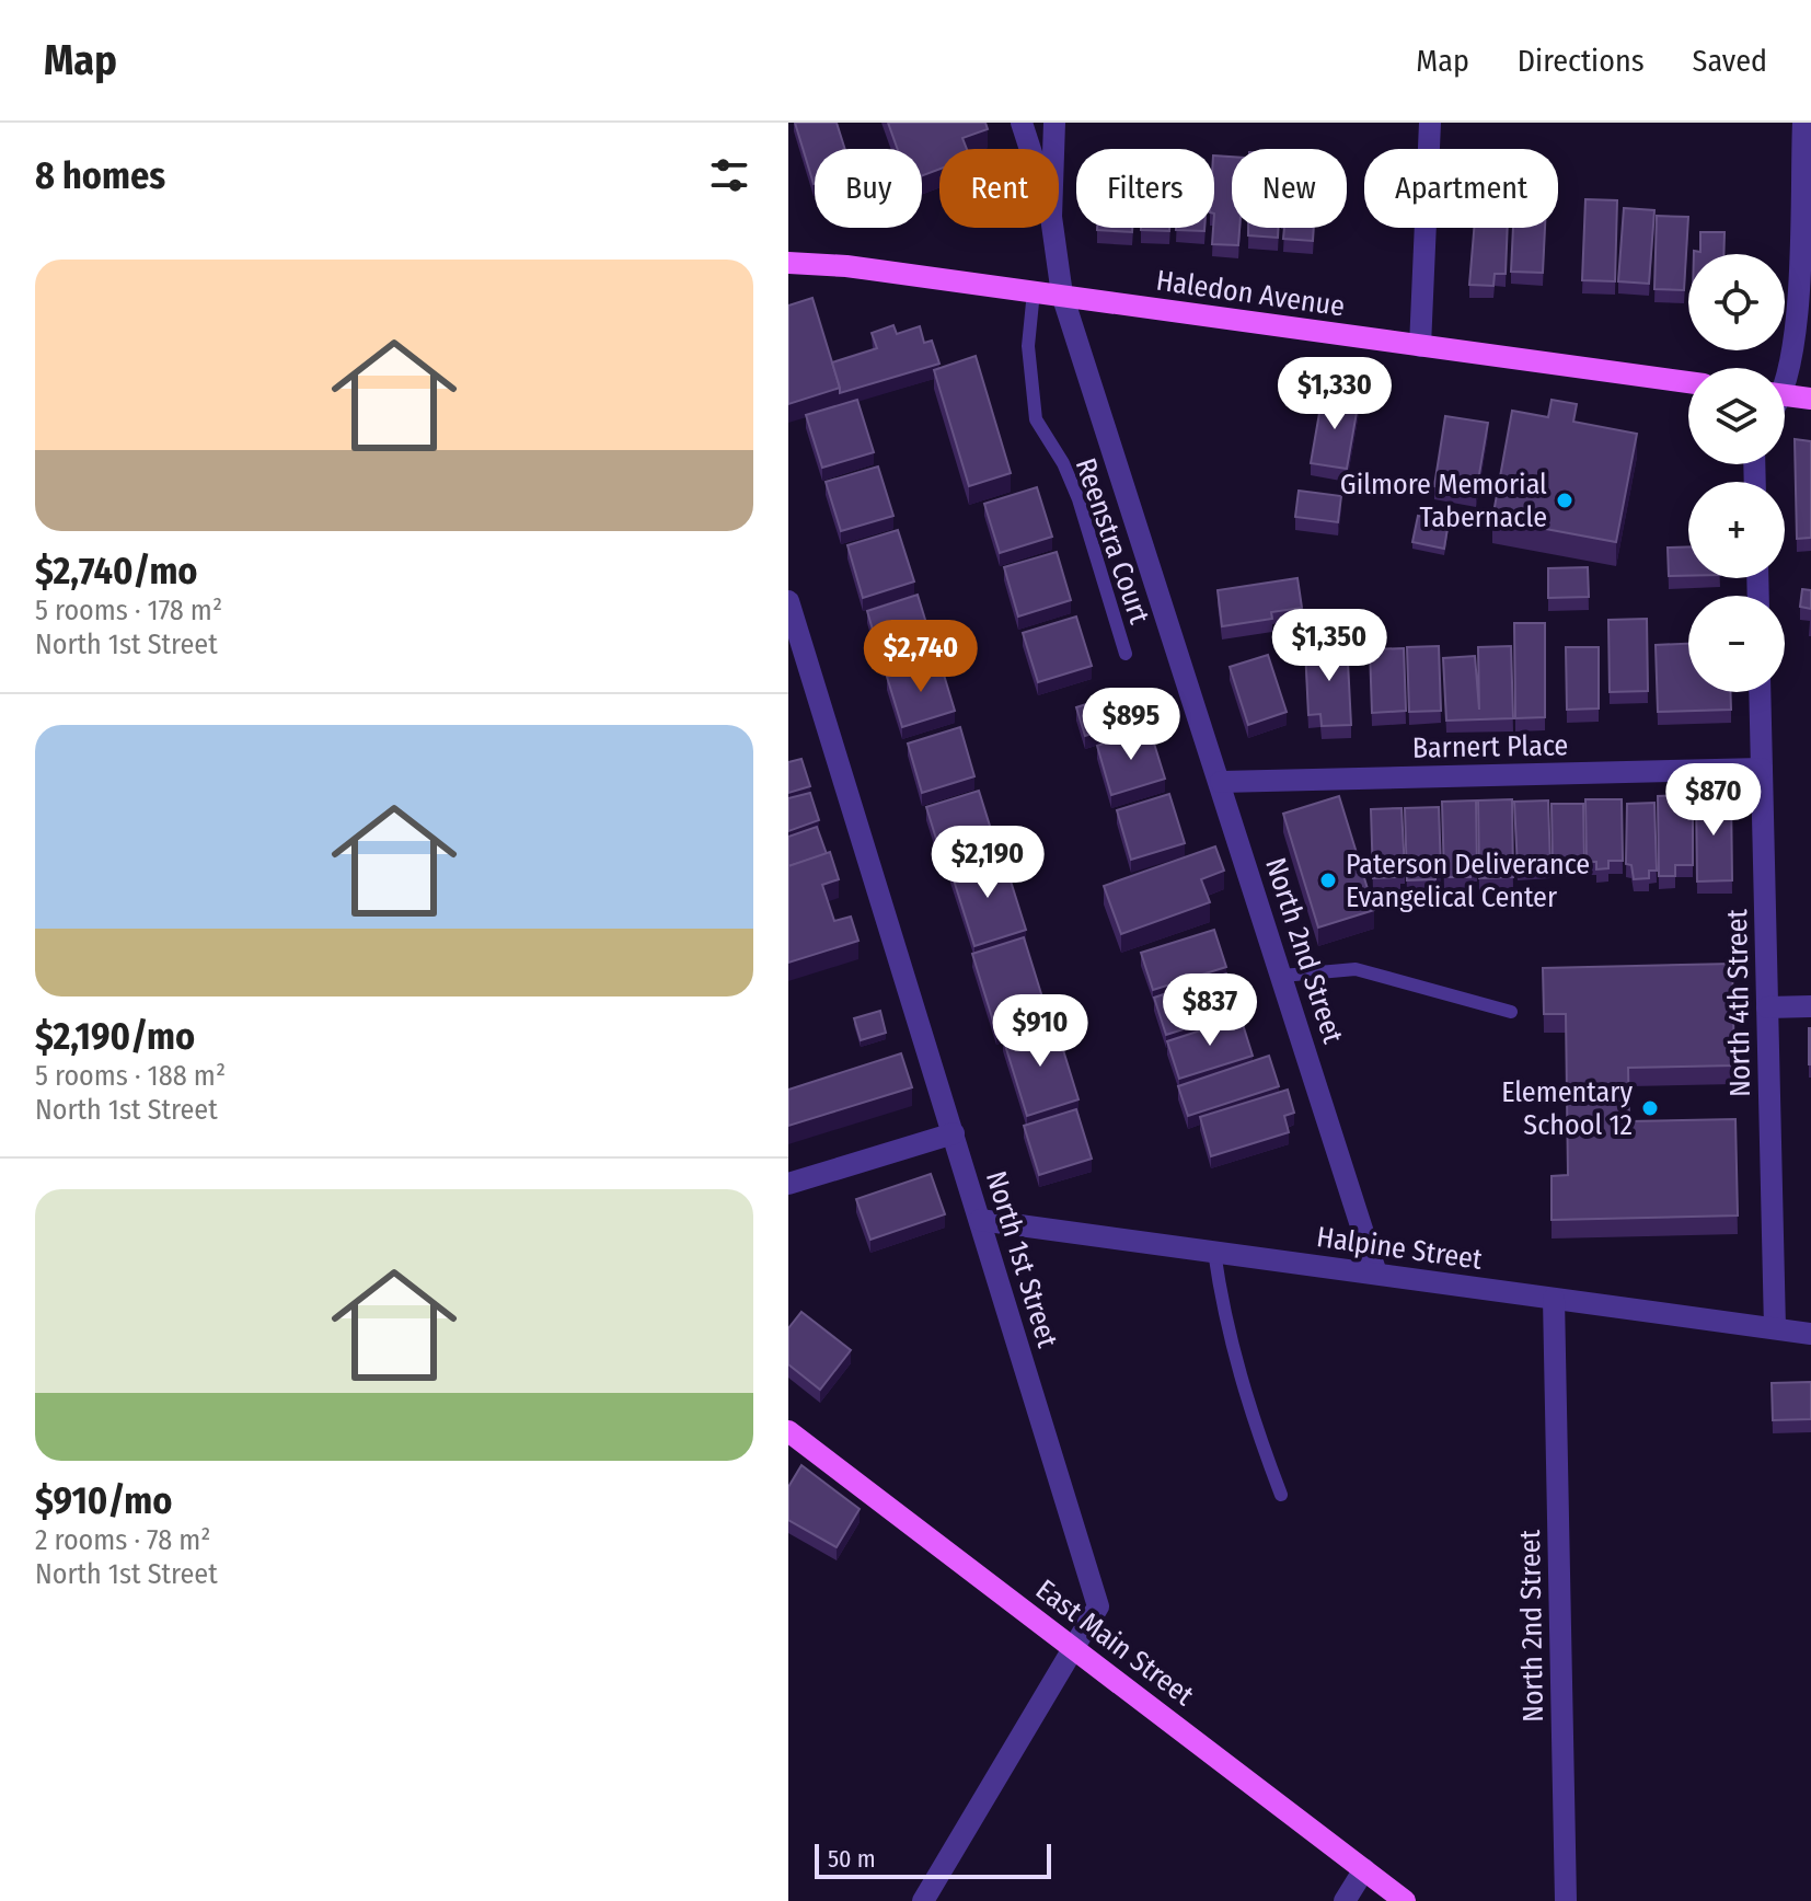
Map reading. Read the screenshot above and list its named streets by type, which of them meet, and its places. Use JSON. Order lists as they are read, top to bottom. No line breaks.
{"streets":{"main road":["Haledon Avenue","East Main Street"],"street":["Barnert Place","North 2nd Street","North 4th Street","Halpine Street","North 1st Street"],"lane":["Reenstra Court"]},"crossings":[["Haledon Avenue","Reenstra Court"],["Haledon Avenue","North 2nd Street"],["Barnert Place","North 2nd Street"],["Barnert Place","North 4th Street"],["North 2nd Street","Halpine Street"],["North 4th Street","Halpine Street"],["Halpine Street","North 1st Street"],["North 1st Street","East Main Street"]],"places":["Gilmore Memorial Tabernacle","Paterson Deliverance Evangelical Center","Elementary School 12"],"scale_bar":"50 m","page":{"header":"Map","nav":["Map","Directions","Saved"],"heading":"8 homes","chip":["Buy","Rent","Filters","New","Apartment"],"list":[{"name":"$2,740/mo","note":"5 rooms · 178 m² · North 1st Street"},{"name":"$2,190/mo","note":"5 rooms · 188 m² · North 1st Street"},{"name":"$910/mo","note":"2 rooms · 78 m² · North 1st Street"}],"map_buttons":["+","−"],"price":["$1,330","$1,350","$2,740","$895","$870","$2,190","$837","$910"],"scale":"50 m"}}
